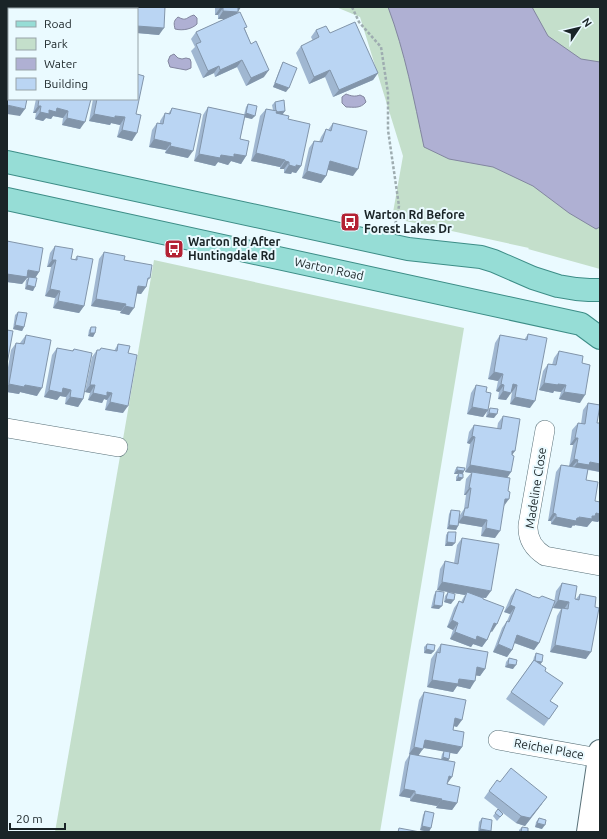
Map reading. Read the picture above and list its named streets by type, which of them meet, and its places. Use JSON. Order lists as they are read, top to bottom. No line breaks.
{"streets":{"main road":["Warton Road"],"street":["Madeline Close","Reichel Place"]},"places":{"bus stop":["Warton Rd Before Forest Lakes Dr","Warton Rd After Huntingdale Rd"]},"legend":["Road","Park","Water","Building"],"scale_bar":"20 m","north":"top right"}
